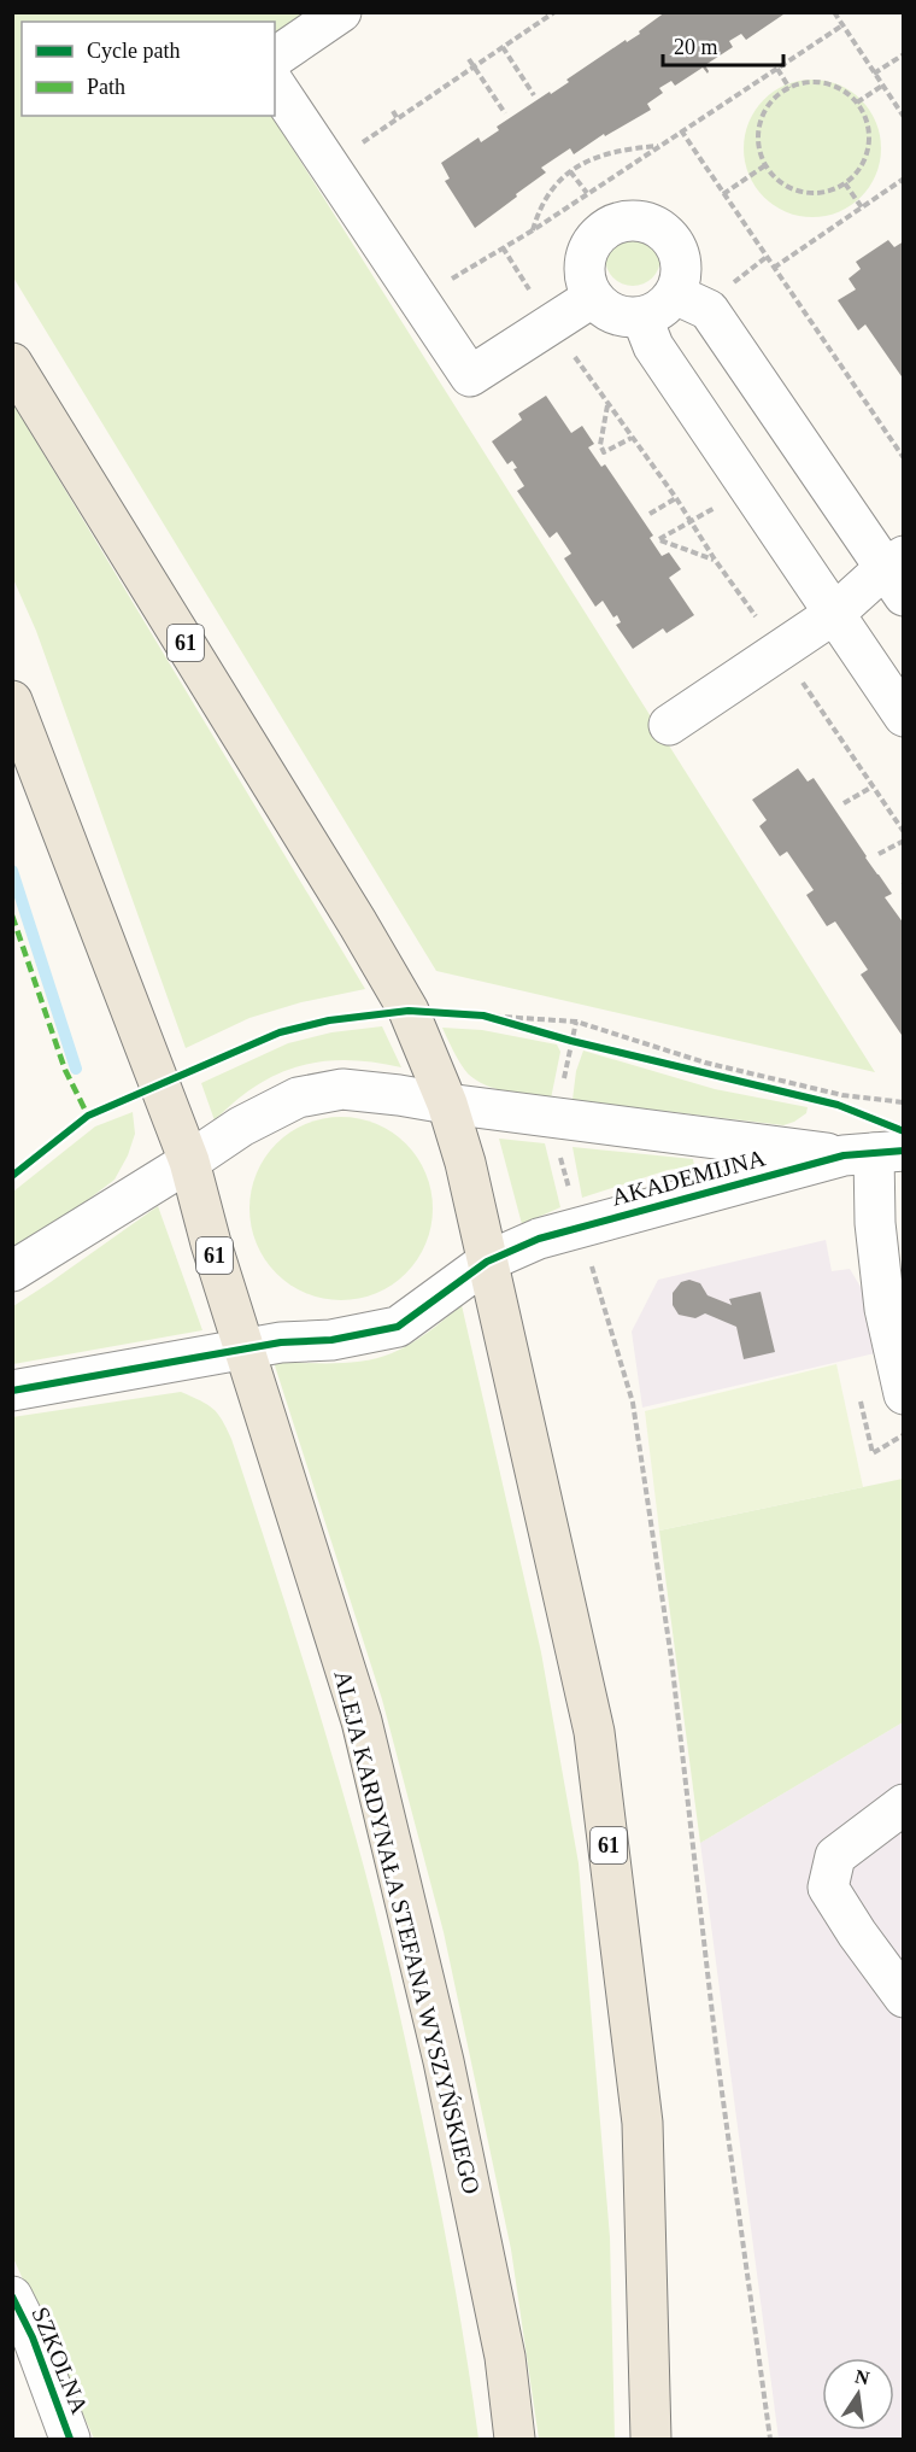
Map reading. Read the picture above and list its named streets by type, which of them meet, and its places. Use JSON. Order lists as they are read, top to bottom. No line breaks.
{"streets":{"main road":["61","ALEJA KARDYNAŁA STEFANA WYSZYŃSKIEGO"],"street":["AKADEMIJNA","SZKOLNA"]},"crossings":[["61","AKADEMIJNA"],["61","ALEJA KARDYNAŁA STEFANA WYSZYŃSKIEGO"],["AKADEMIJNA","ALEJA KARDYNAŁA STEFANA WYSZYŃSKIEGO"]],"legend":["Cycle path","Path"],"scale_bar":"20 m","north":"top"}
